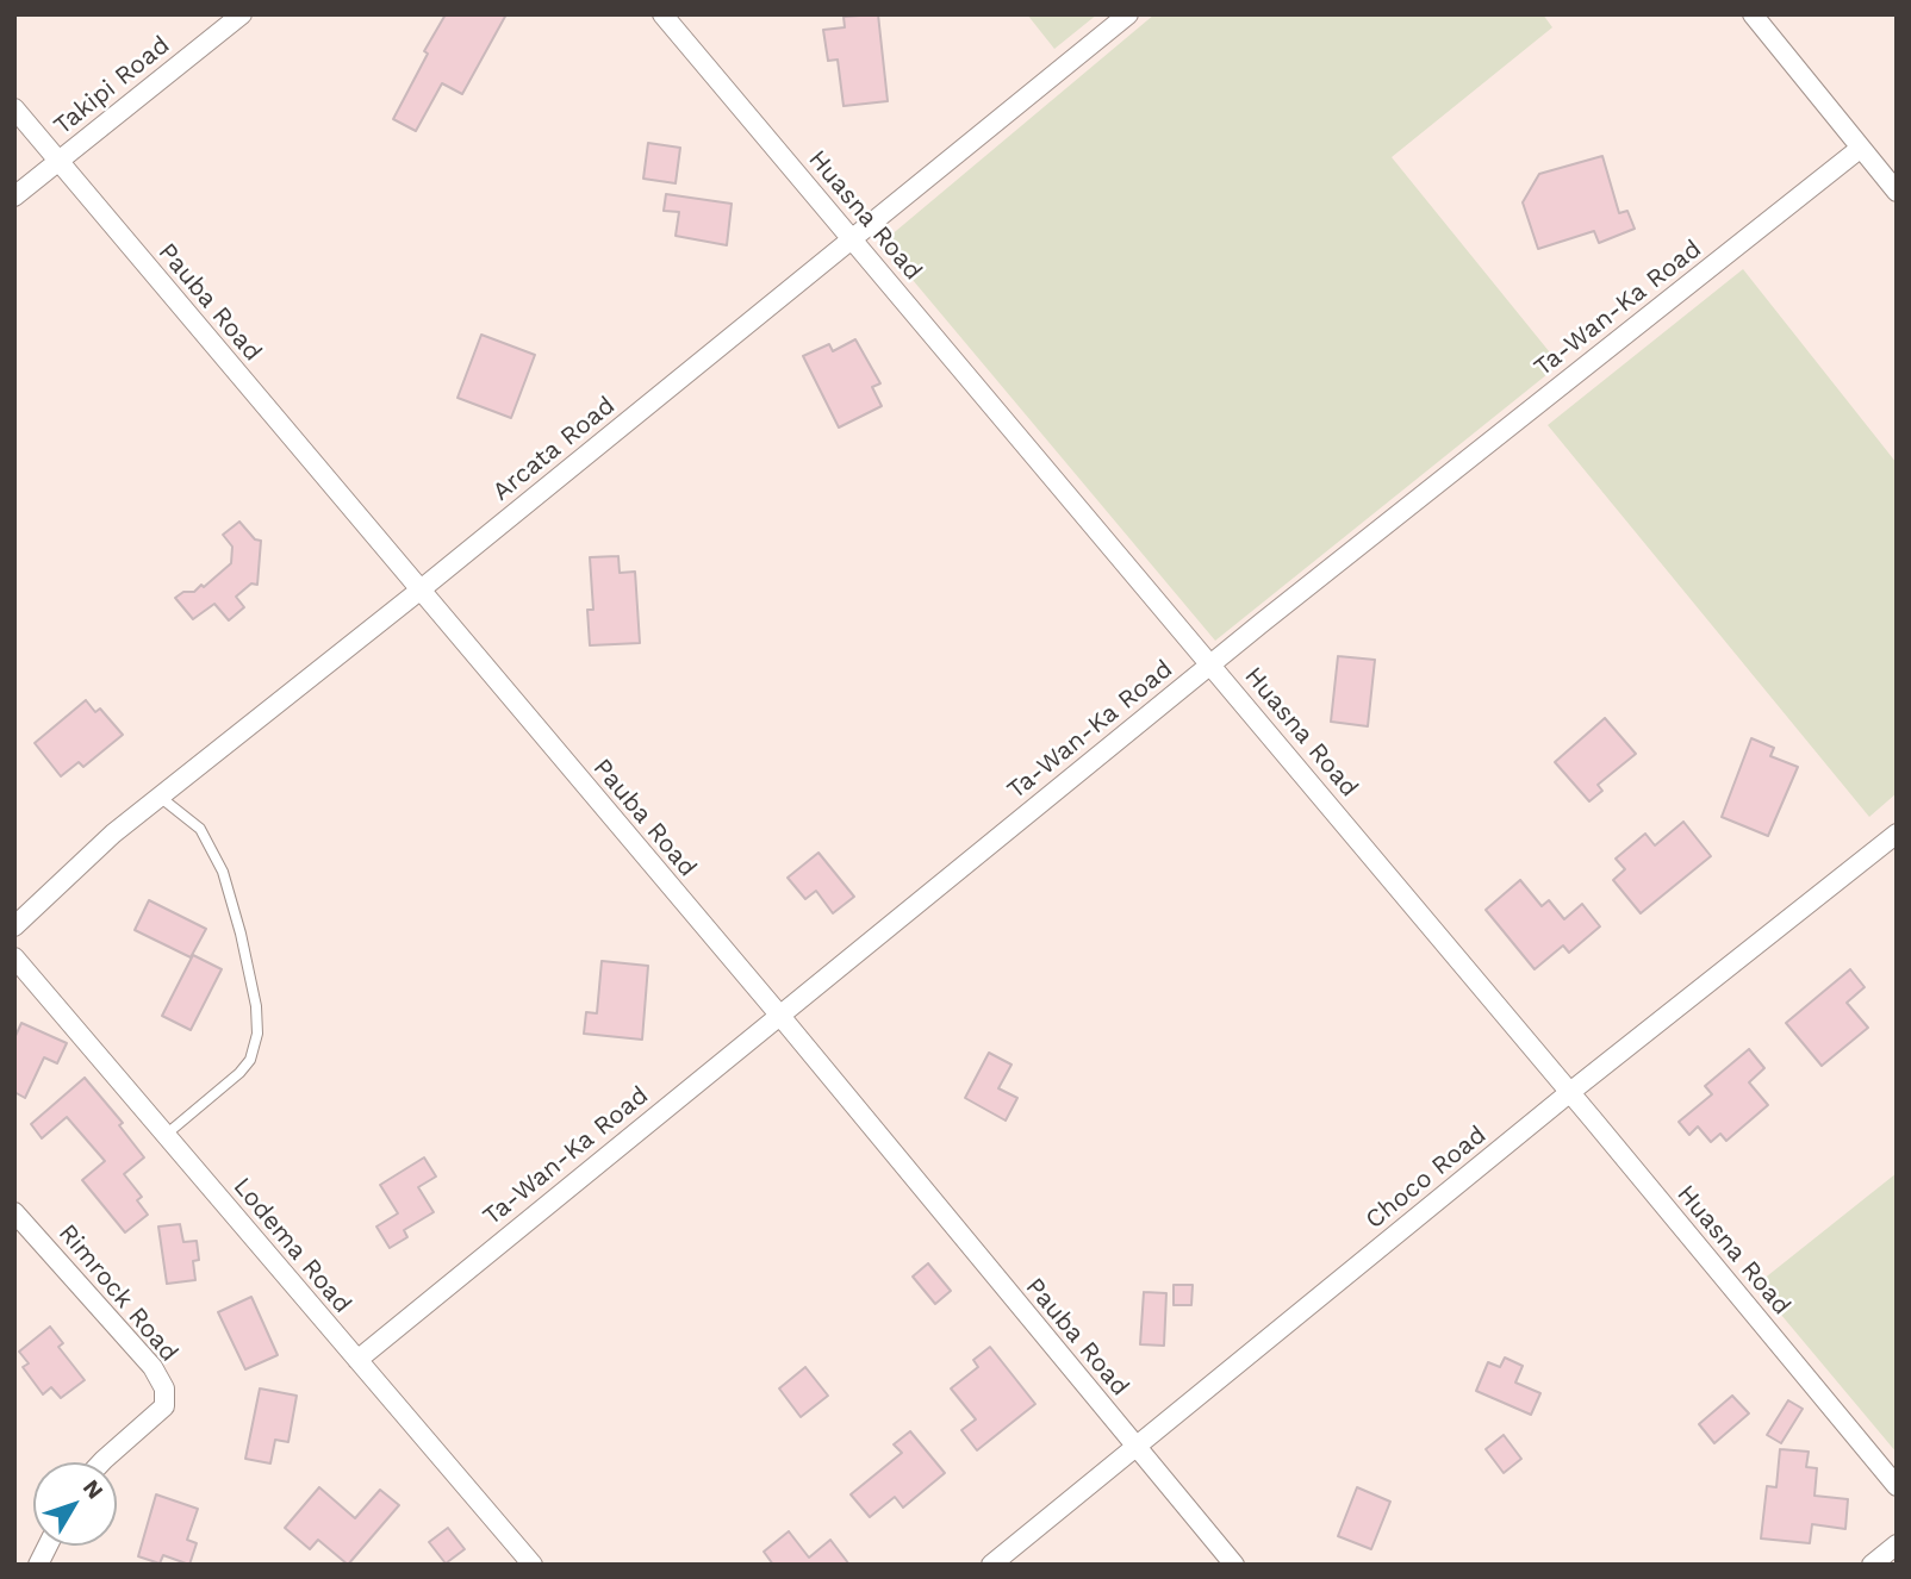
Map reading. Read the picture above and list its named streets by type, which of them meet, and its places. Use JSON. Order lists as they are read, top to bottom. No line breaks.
{"streets":{"street":["Takipi Road","Huasna Road","Pauba Road","Ta-Wan-Ka Road","Arcata Road","Choco Road","Lodema Road","Rimrock Road"]},"crossings":[["Takipi Road","Pauba Road"],["Huasna Road","Ta-Wan-Ka Road"],["Huasna Road","Arcata Road"],["Huasna Road","Choco Road"],["Pauba Road","Ta-Wan-Ka Road"],["Pauba Road","Arcata Road"],["Pauba Road","Choco Road"],["Ta-Wan-Ka Road","Lodema Road"]],"north":"top right"}
